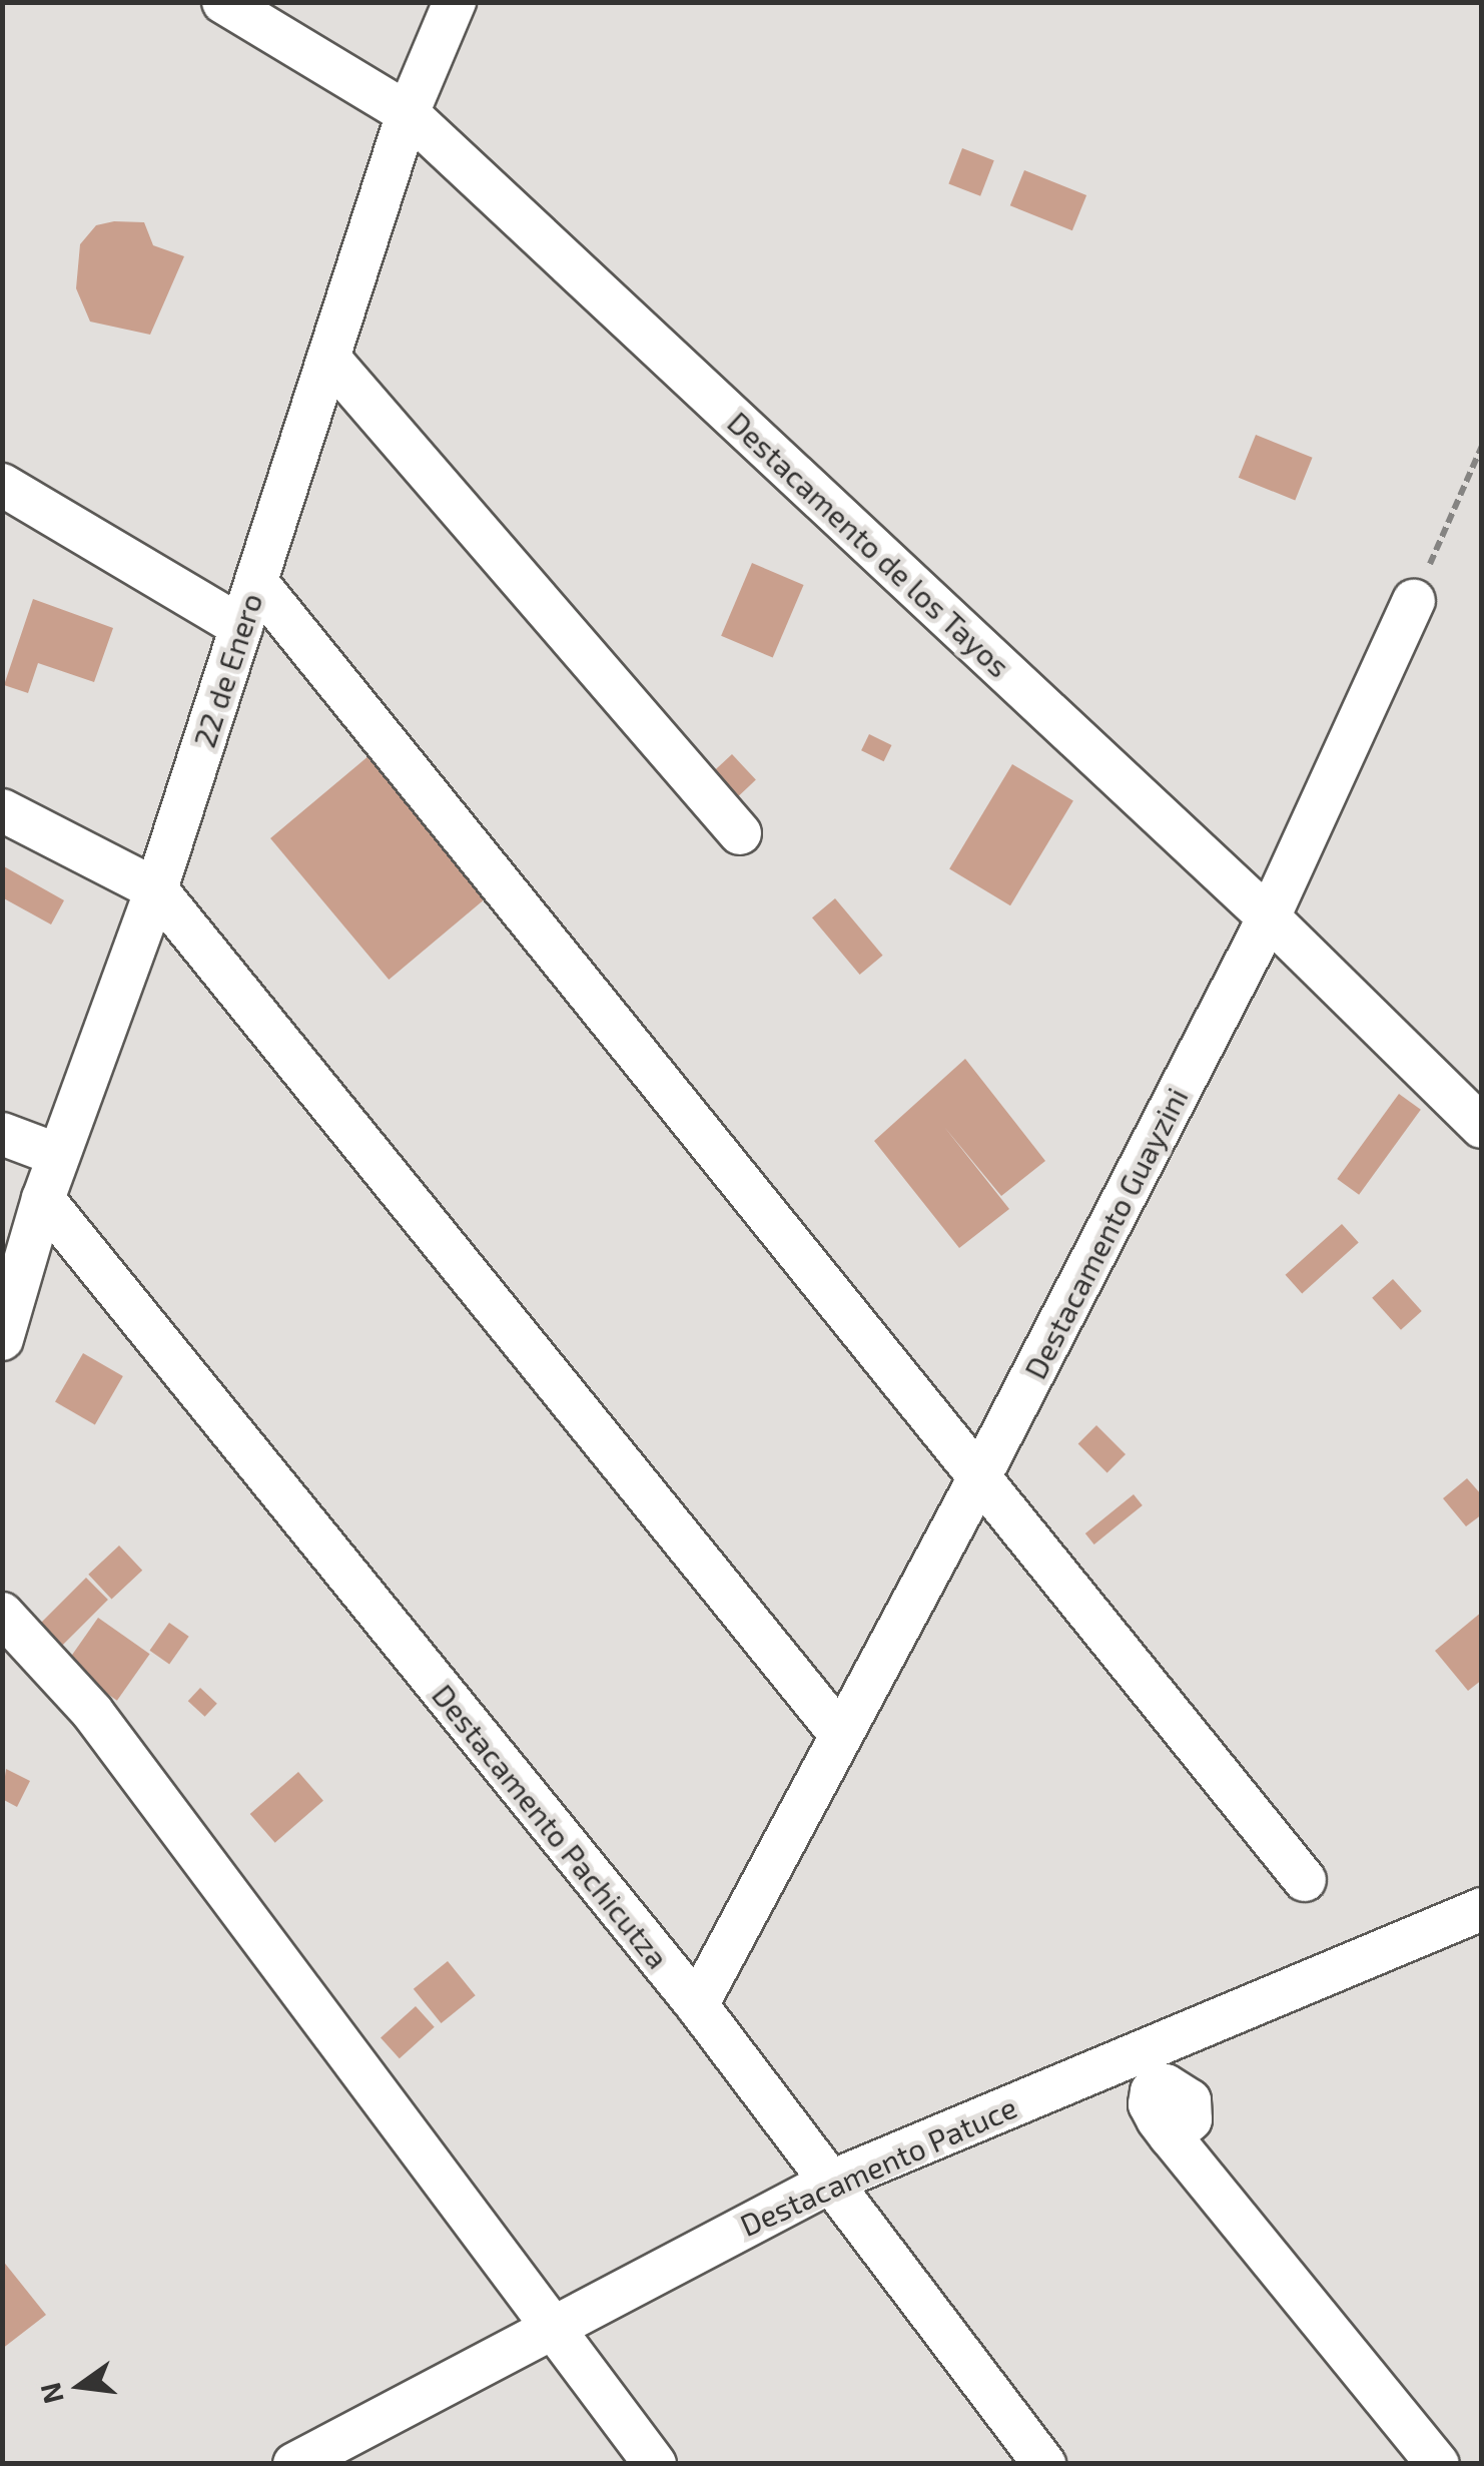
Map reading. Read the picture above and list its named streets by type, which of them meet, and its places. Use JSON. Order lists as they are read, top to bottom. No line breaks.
{"streets":{"street":["Destacamento de los Tayos","22 de Enero","Destacamento Guayzini","Destacamento Pachicutza","Destacamento Patuce"]},"crossings":[["Destacamento de los Tayos","22 de Enero"],["Destacamento de los Tayos","Destacamento Guayzini"],["22 de Enero","Destacamento Pachicutza"],["Destacamento Guayzini","Destacamento Pachicutza"],["Destacamento Pachicutza","Destacamento Patuce"]],"north":"left"}
